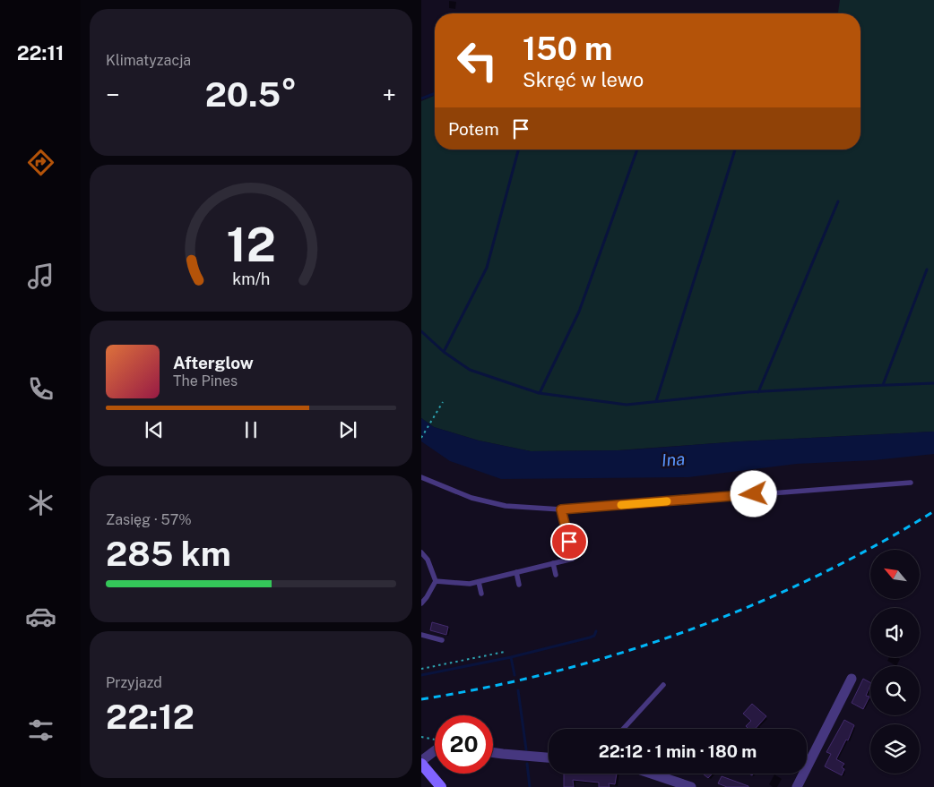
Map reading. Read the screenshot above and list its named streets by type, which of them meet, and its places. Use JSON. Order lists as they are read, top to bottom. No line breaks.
{"water":["Ina"],"north":"top left","page":{"tabs":"22:11","tile":["Klimatyzacja",["Zasięg · 57%","285 km"],["Przyjazd","22:12"]],"turn":["150 m","Skręć w lewo"],"heat":["−","20.5°","+"],"then":"Potem","song":["Afterglow","The Pines"],"limit":"20","trip":"22:12 · 1 min · 180 m","gauge":["12","km/h"]}}
